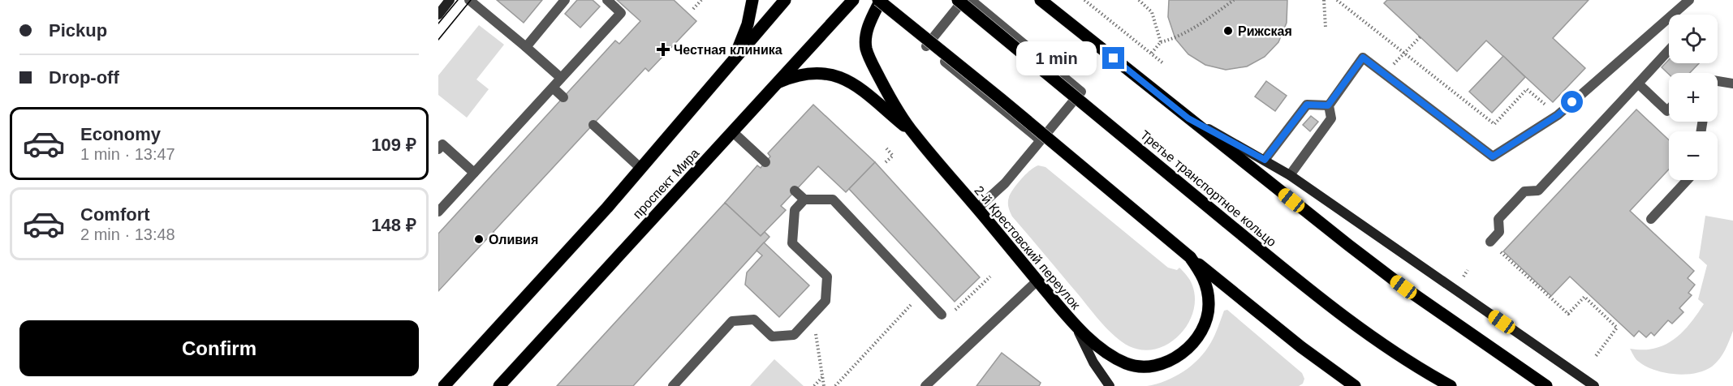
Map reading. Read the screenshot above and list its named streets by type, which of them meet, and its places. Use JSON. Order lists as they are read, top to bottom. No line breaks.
{"streets":{"main road":["проспект Мира","Третье транспортное кольцо","2-й Крестовский переулок"]},"crossings":[["проспект Мира","2-й Крестовский переулок"]],"places":{"other":["Рижская","Оливия"],"health":["Честная клиника"]},"page":{"banner":["Pickup","Drop-off"],"map_buttons":["+","−"],"bubble":"1 min","list":[{"name":"Economy","note":"1 min · 13:47","value":"109 ₽"},{"name":"Comfort","note":"2 min · 13:48","value":"148 ₽"}],"buttons":"Confirm"}}
